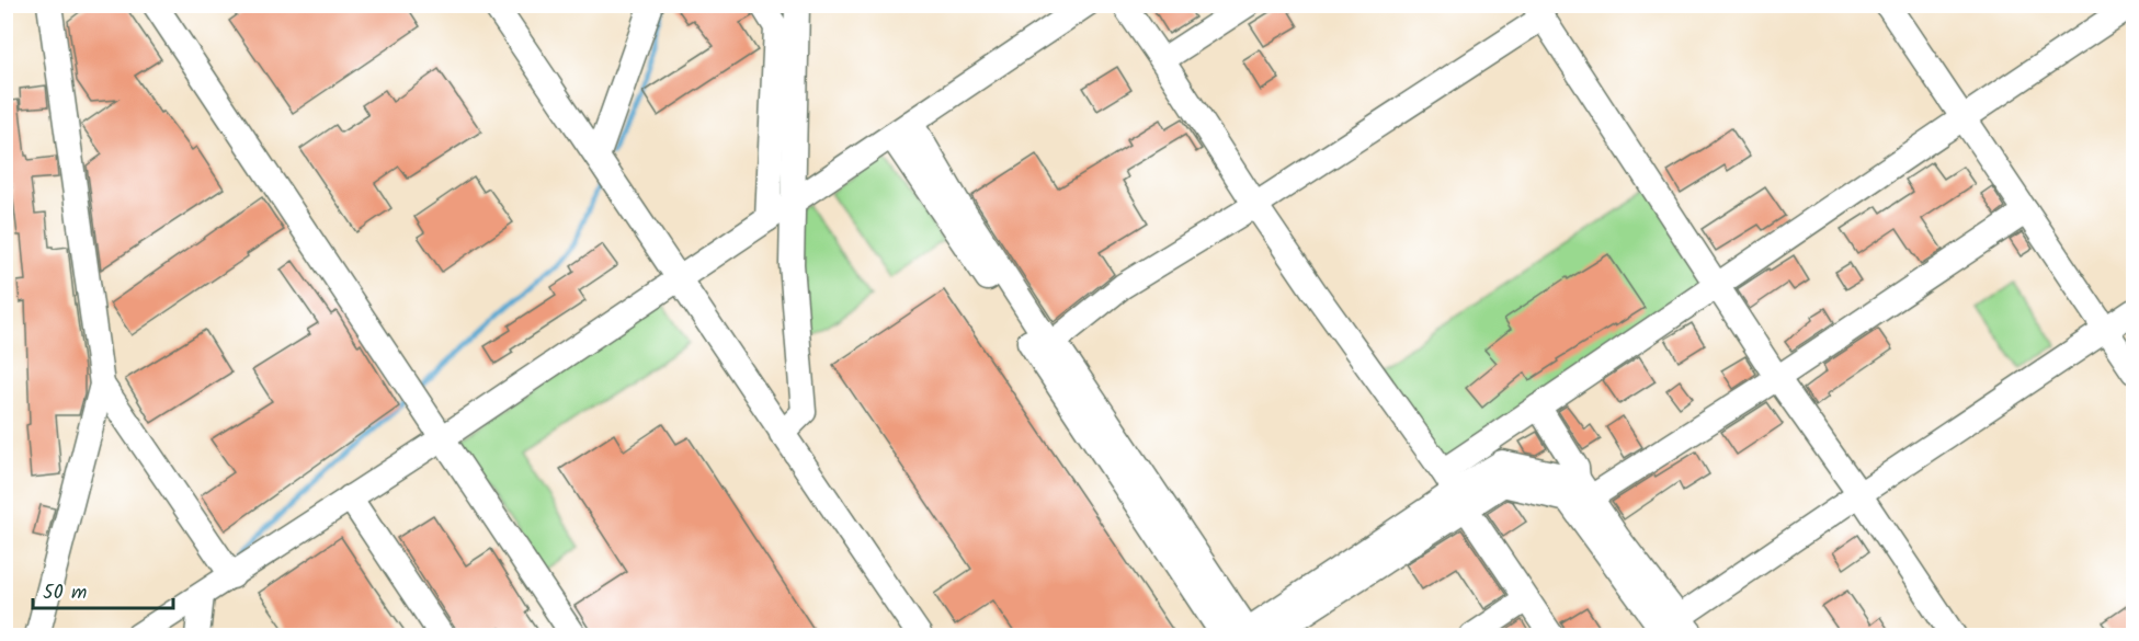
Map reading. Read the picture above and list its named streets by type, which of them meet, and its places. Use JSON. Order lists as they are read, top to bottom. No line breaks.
{"scale_bar":"50 m"}
